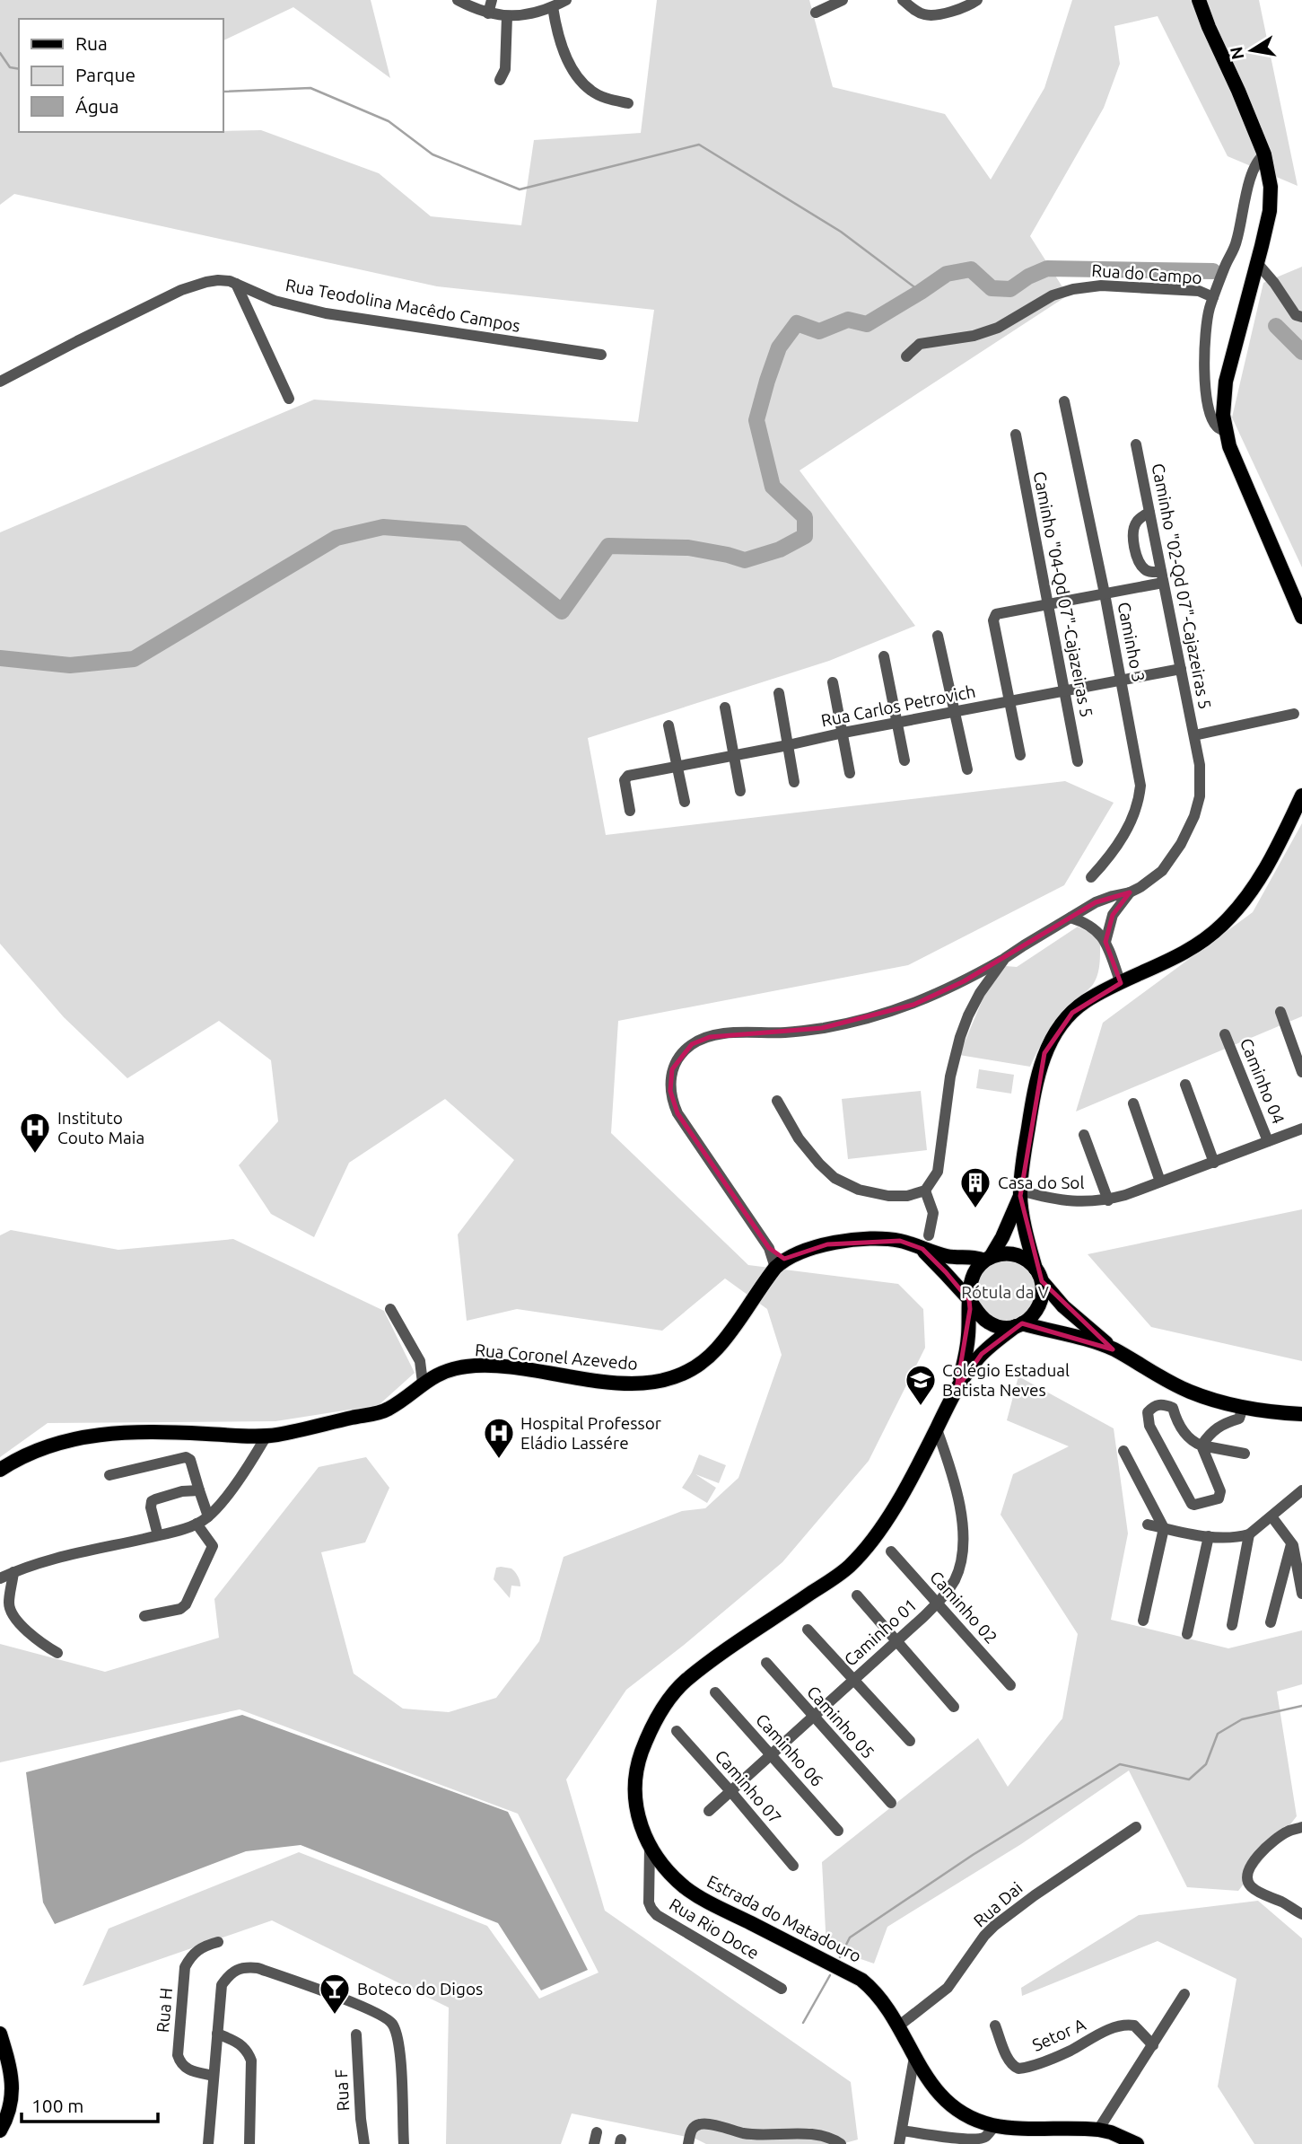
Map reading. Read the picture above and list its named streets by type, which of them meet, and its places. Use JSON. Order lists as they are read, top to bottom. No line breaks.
{"streets":{"main road":["Rua Coronel Azevedo","Estrada do Matadouro"],"street":["Rua do Campo","Rua Teodolina Macêdo Campos","Caminho \"02-Qd 07\"-Cajazeiras 5","Caminho \"04-Qd 07\"-Cajazeiras 5","Caminho 3","Rua Carlos Petrovich","Caminho 04","Caminho 02","Caminho 01","Caminho 05","Caminho 06","Caminho 07","Rua Dai","Rua Rio Doce","Rua H","Setor A","Rua F"]},"crossings":[["Caminho \"02-Qd 07\"-Cajazeiras 5","Rua Carlos Petrovich"],["Caminho \"04-Qd 07\"-Cajazeiras 5","Rua Carlos Petrovich"],["Caminho 3","Rua Carlos Petrovich"],["Caminho 02","Caminho 01"],["Caminho 01","Caminho 05"],["Caminho 01","Caminho 06"],["Caminho 01","Caminho 07"],["Caminho 01","Estrada do Matadouro"],["Rua Dai","Estrada do Matadouro"],["Estrada do Matadouro","Rua Rio Doce"]],"parks":["Rótula da V"],"places":{"hospital":["Instituto Couto Maia","Hospital Professor Eládio Lassére"],"building":["Casa do Sol"],"school or university":["Colégio Estadual Batista Neves"],"bar":["Boteco do Digos"]},"legend":["Rua","Parque","Água"],"scale_bar":"100 m","north":"left"}
